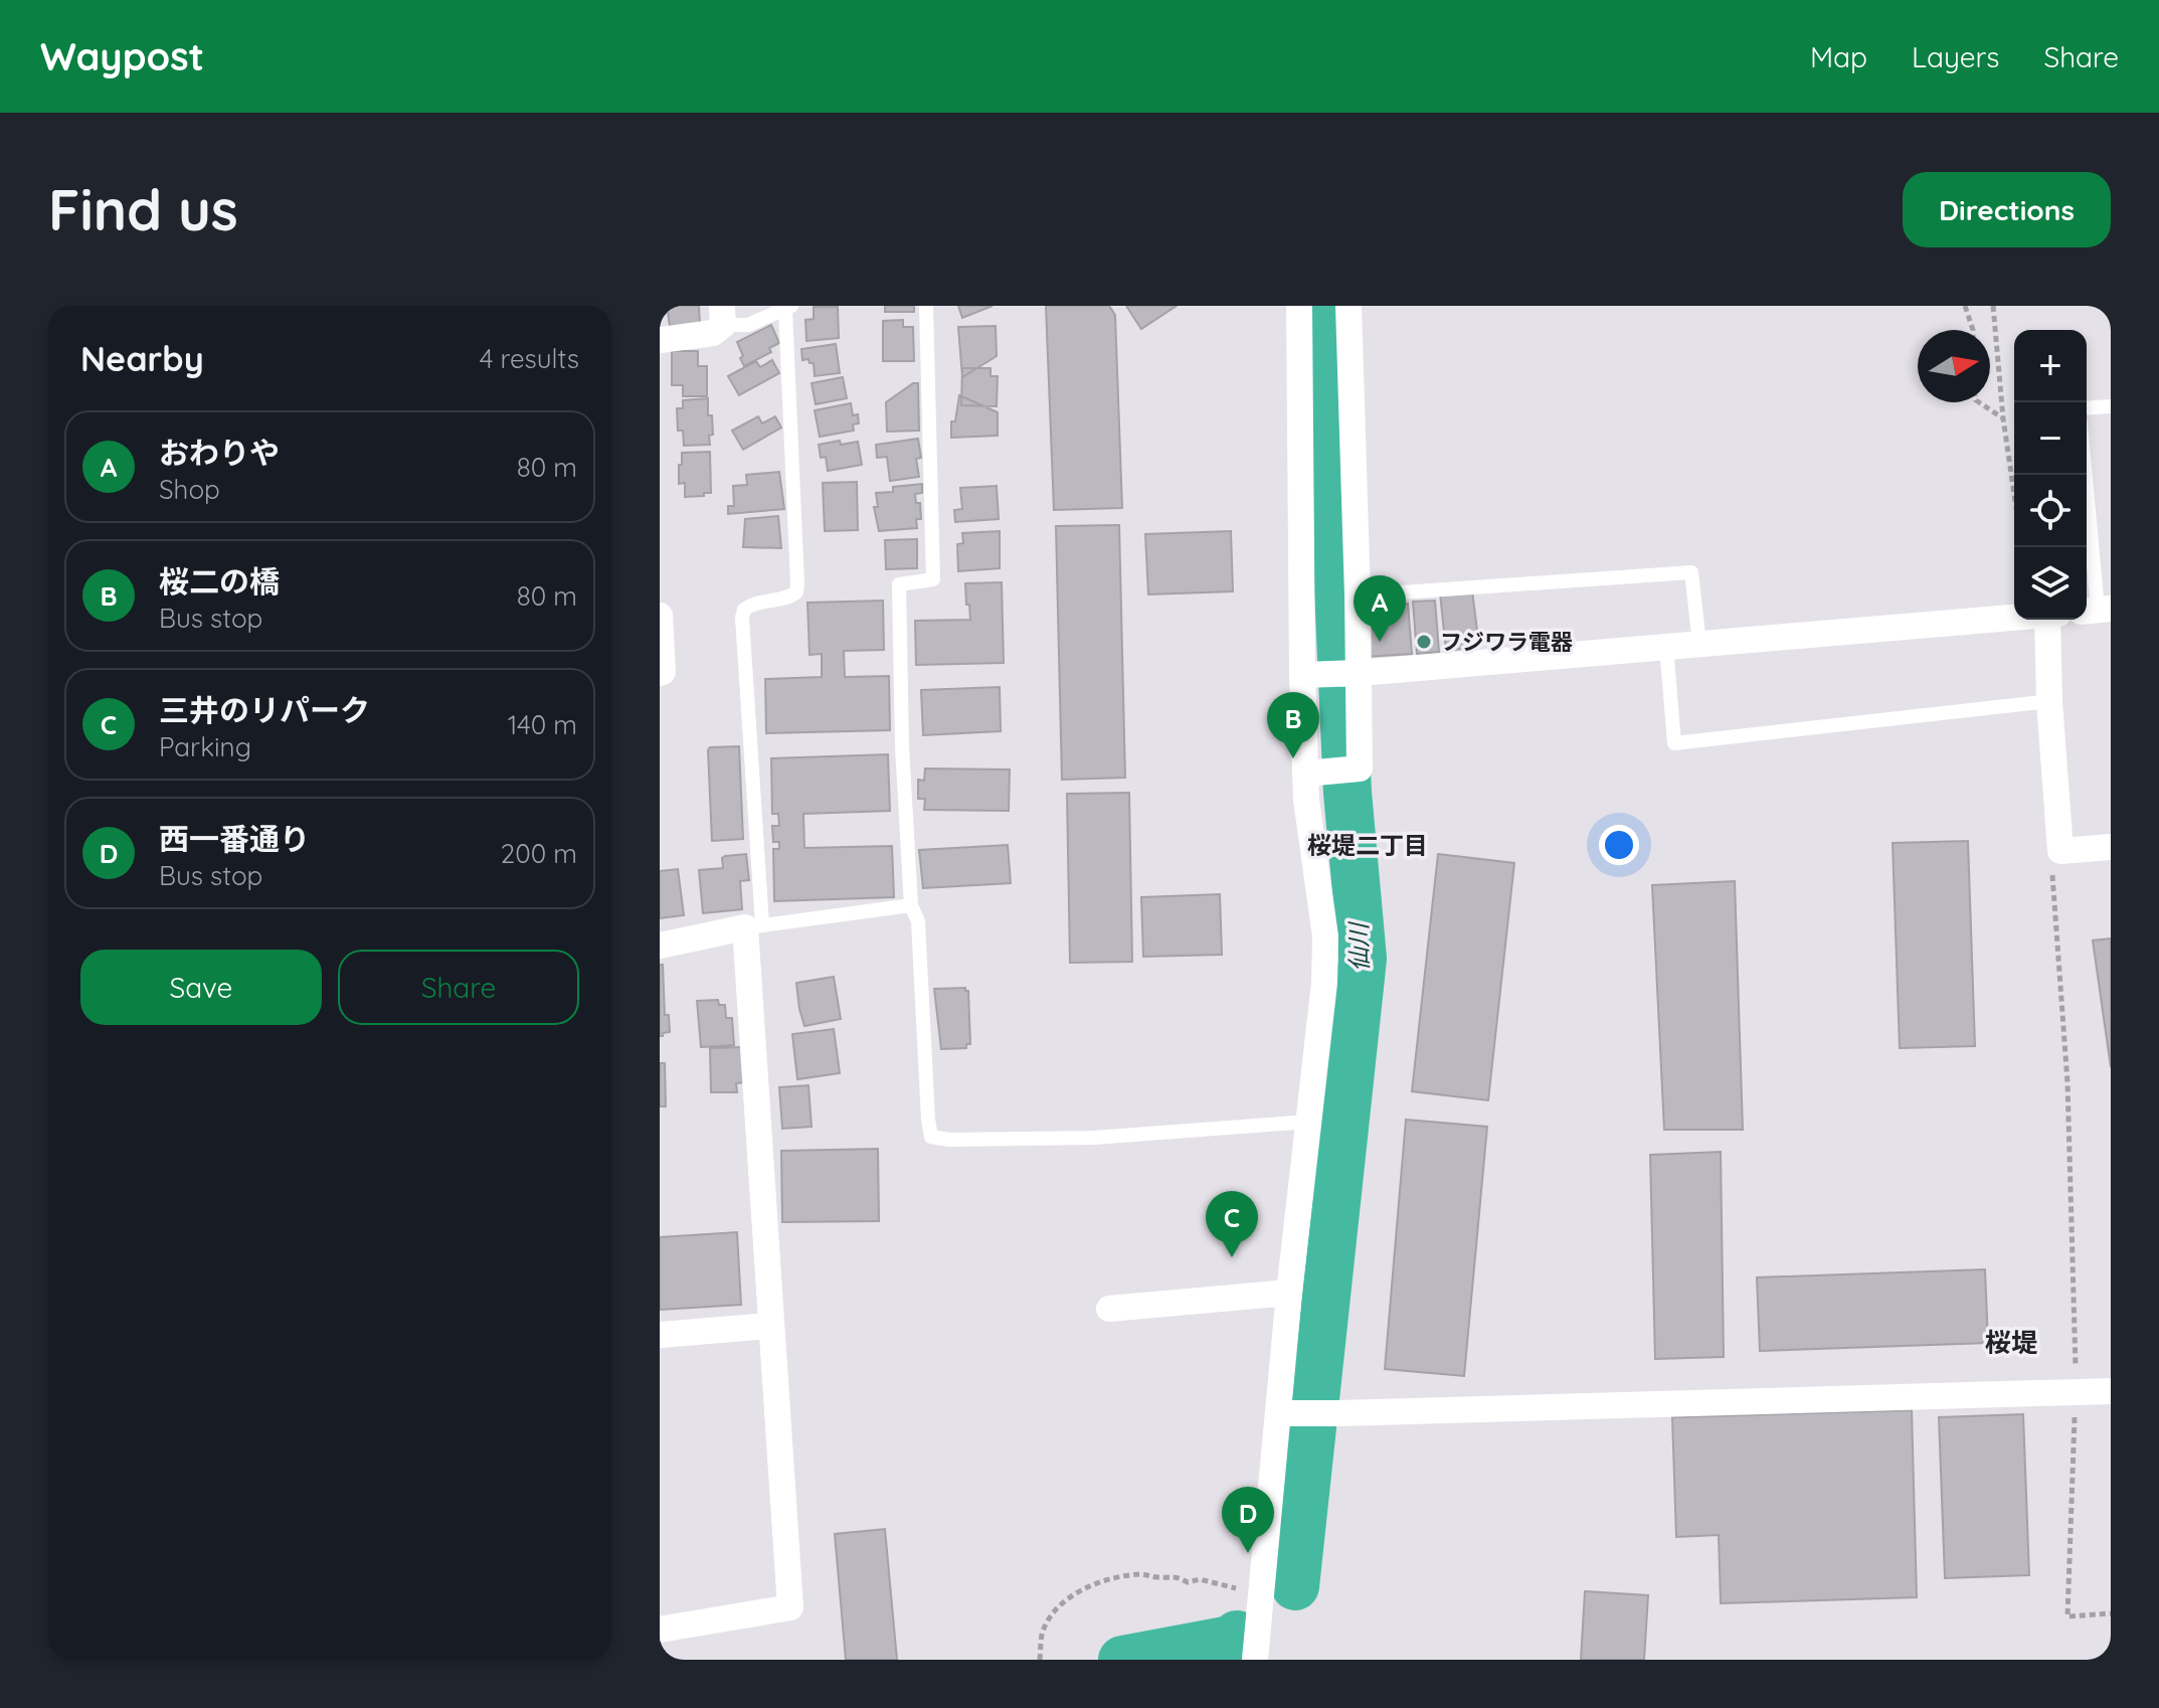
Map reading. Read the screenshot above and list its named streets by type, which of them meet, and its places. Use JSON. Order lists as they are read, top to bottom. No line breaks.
{"districts":["桜堤二丁目","桜堤"],"water":["仙川"],"places":["フジワラ電器"],"north":"right","page":{"header":"Waypost","nav":["Map","Layers","Share"],"buttons":["Directions",["Save","Share"]],"title":"Find us","heading":["Nearby","4 results"],"map_buttons":["+","−"],"list":[{"mark":"A","name":"おわりや","note":"Shop","value":"80 m"},{"mark":"B","name":"桜二の橋","note":"Bus stop","value":"80 m"},{"mark":"C","name":"三井のリパーク","note":"Parking","value":"140 m"},{"mark":"D","name":"西一番通り","note":"Bus stop","value":"200 m"}],"pins":["A","B","C","D"]}}
